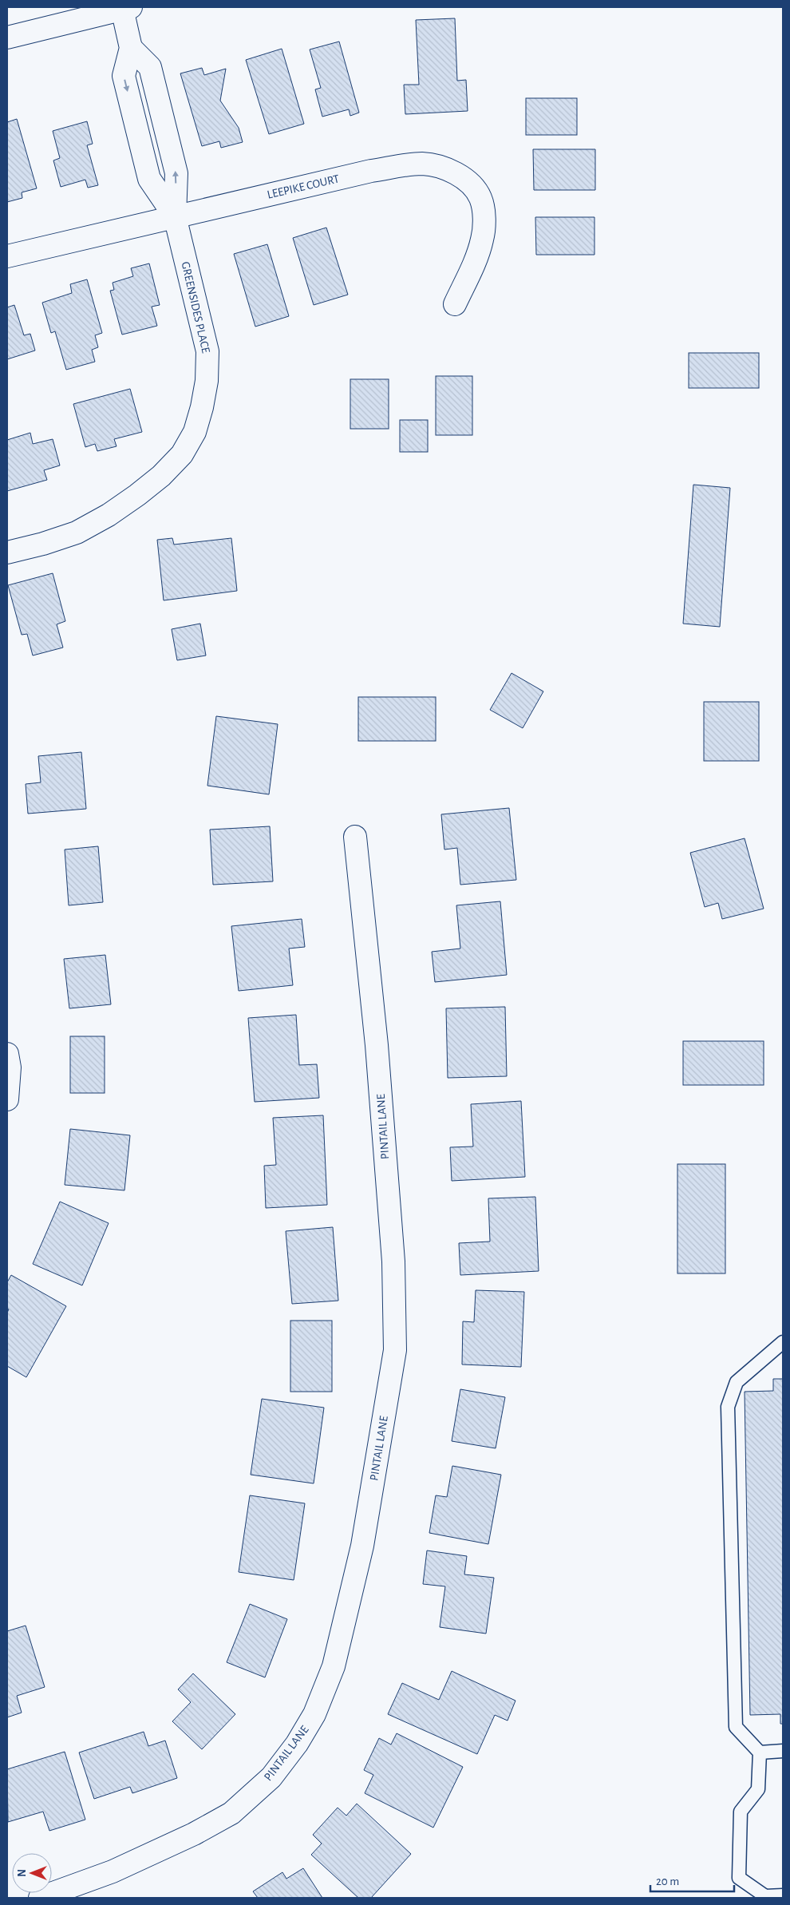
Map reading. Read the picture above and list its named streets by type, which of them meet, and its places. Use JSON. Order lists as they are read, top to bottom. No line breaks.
{"streets":{"street":["LEEPIKE COURT","GREENSIDES PLACE","PINTAIL LANE"]},"crossings":[["LEEPIKE COURT","GREENSIDES PLACE"]],"scale_bar":"20 m","north":"left"}
